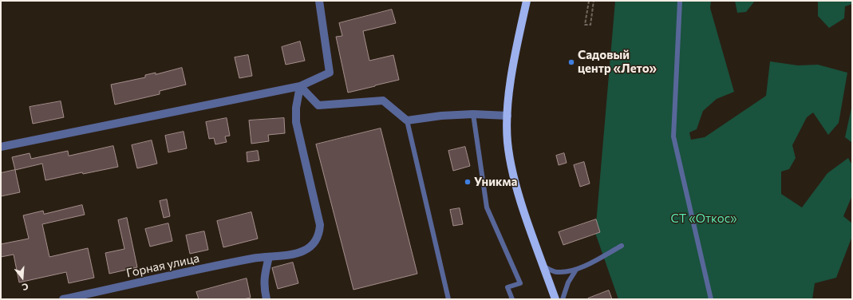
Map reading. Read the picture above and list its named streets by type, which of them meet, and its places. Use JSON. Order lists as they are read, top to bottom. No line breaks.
{"streets":{"street":["Горная улица"]},"parks":["СТ «Откос»"],"places":["Садовый центр «Лето»","Уникма"],"north":"bottom"}
